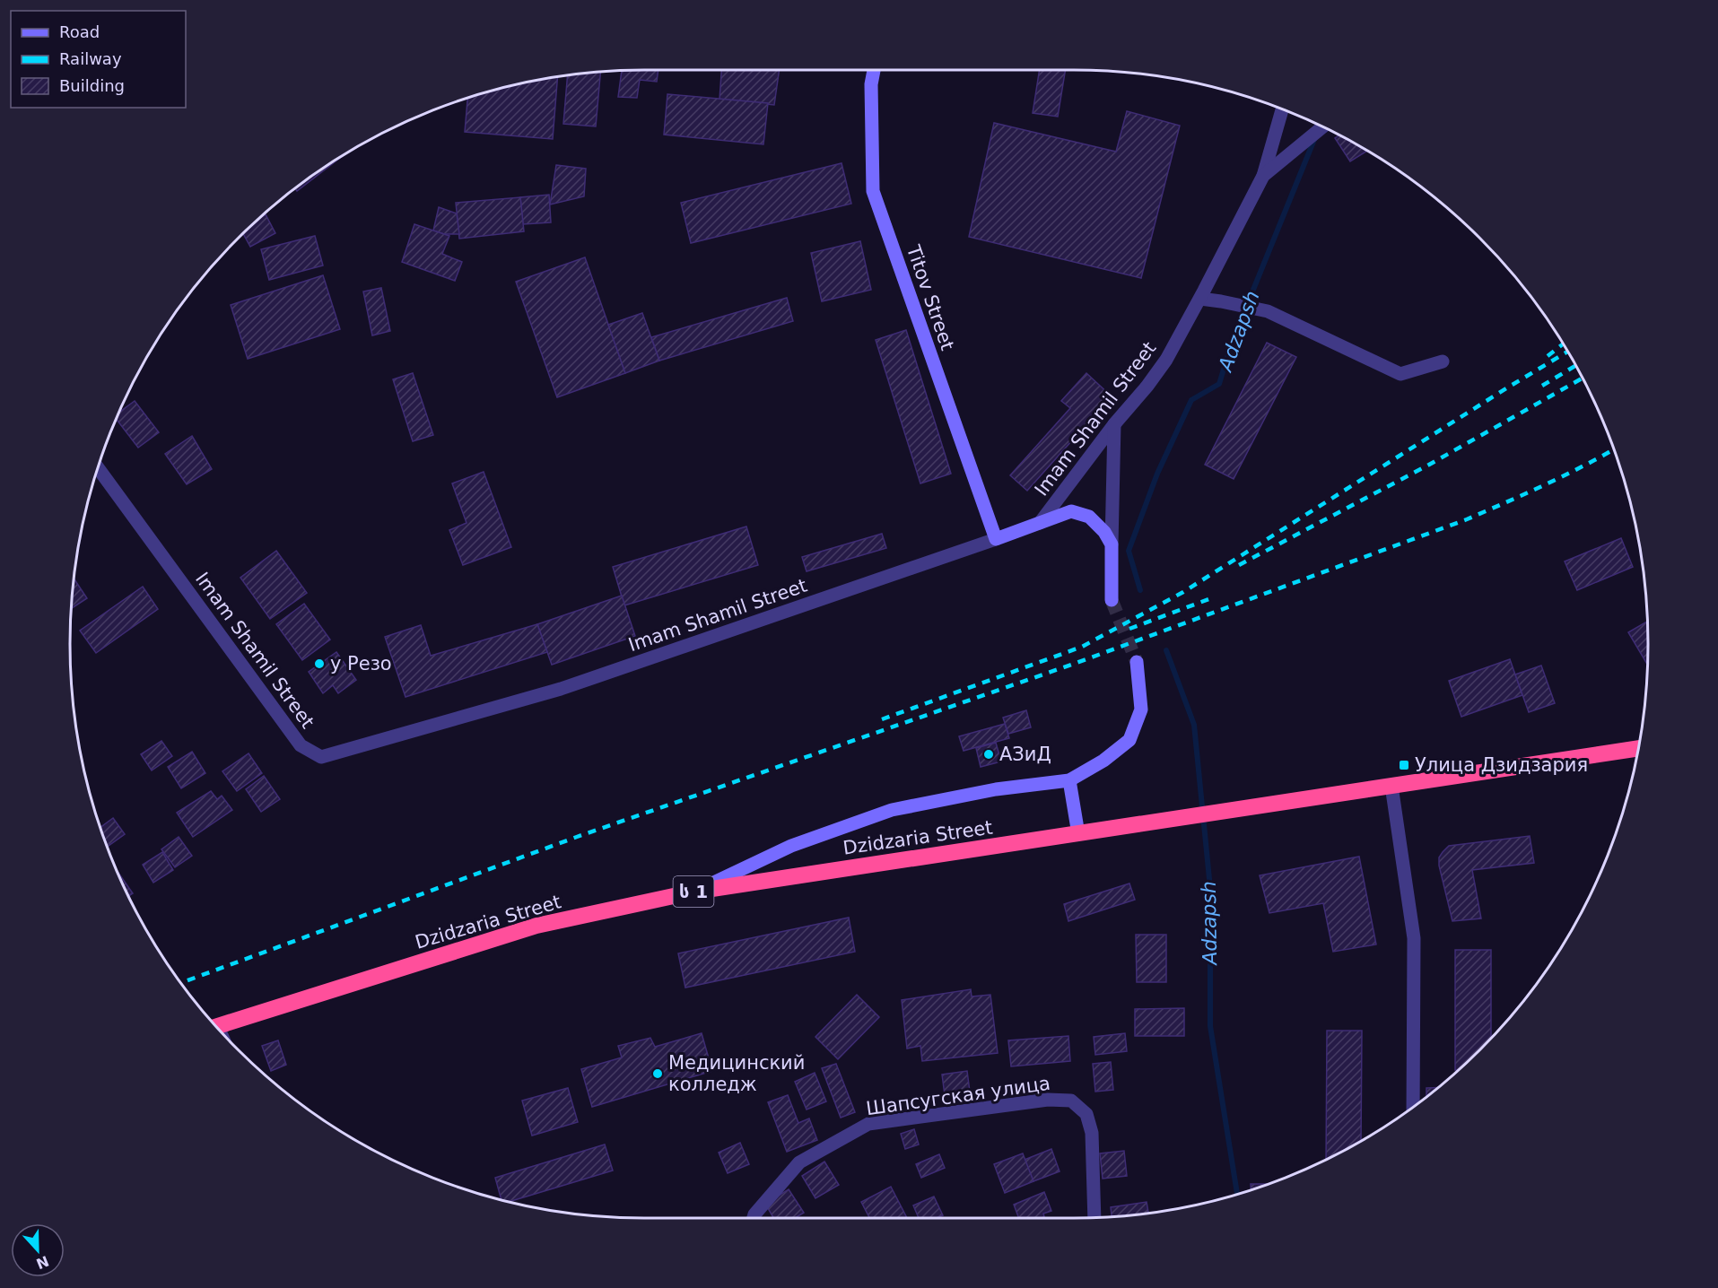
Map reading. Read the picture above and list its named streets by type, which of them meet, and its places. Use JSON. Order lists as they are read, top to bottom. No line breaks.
{"streets":{"highway":["Dzidzaria Street","ს 1"],"street":["Titov Street","Imam Shamil Street","Шапсугская улица"]},"crossings":[["Titov Street","Imam Shamil Street"]],"water":["Adzapsh"],"places":{"other":["у Резо","АЗиД","Медицинский колледж"],"transit":["Улица Дзидзария"]},"legend":["Road","Railway","Building"],"north":"bottom"}
